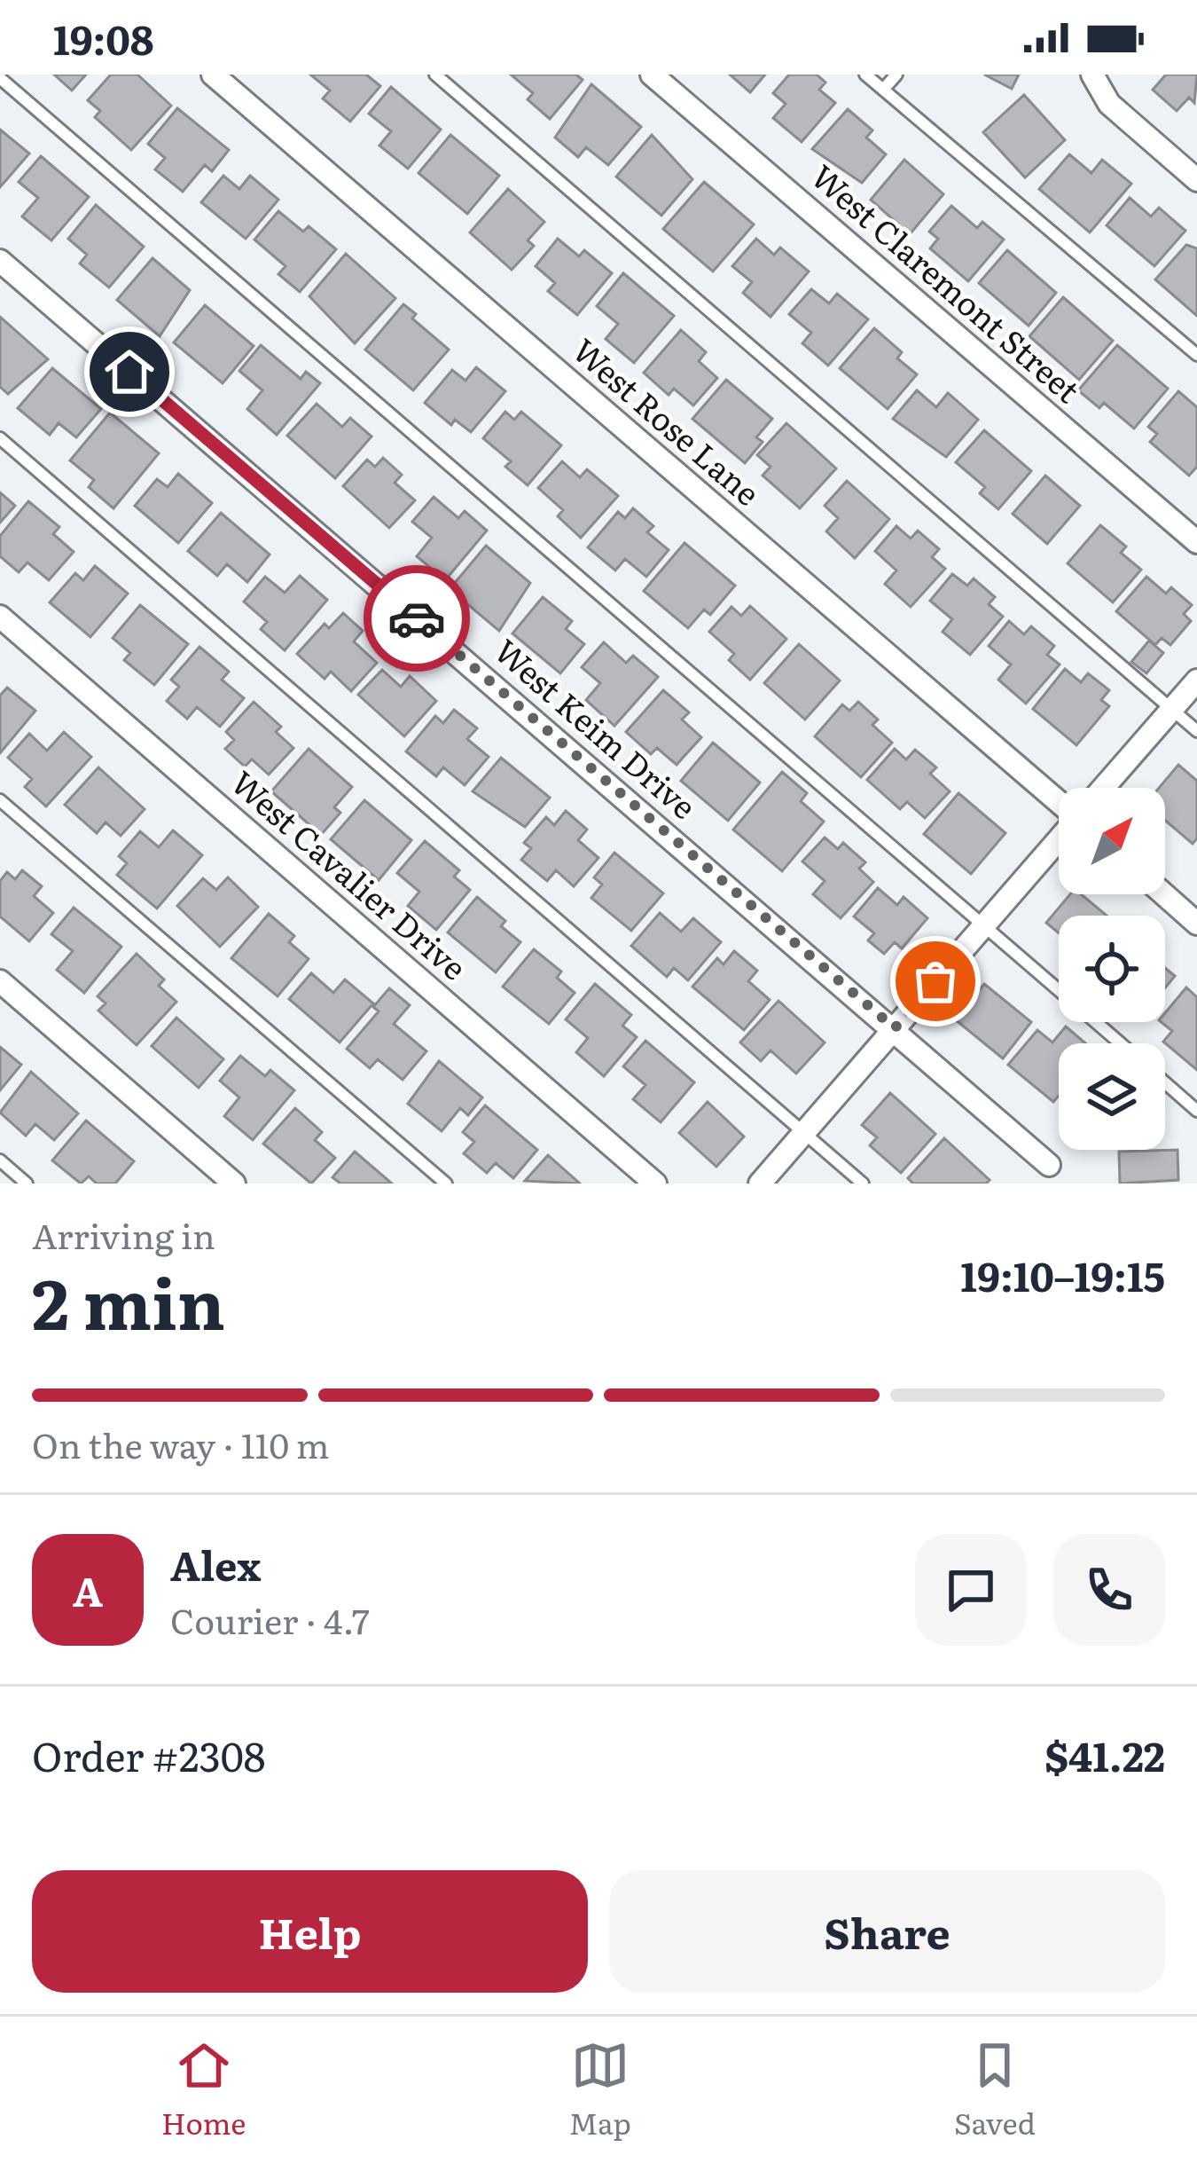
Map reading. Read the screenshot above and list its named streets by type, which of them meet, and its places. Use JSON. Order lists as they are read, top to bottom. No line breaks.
{"streets":{"street":["West Claremont Street","West Rose Lane","West Keim Drive","West Cavalier Drive"]},"north":"top right","page":{"status":"19:08","heading":["2 min","Arriving in","19:10–19:15"],"panel":["Alex","Courier · 4.7","Order #2308","$41.22"],"bar":"On the way · 110 m","round":"A","buttons":["Help","Share"],"tabs":["Home","Map","Saved"]}}
